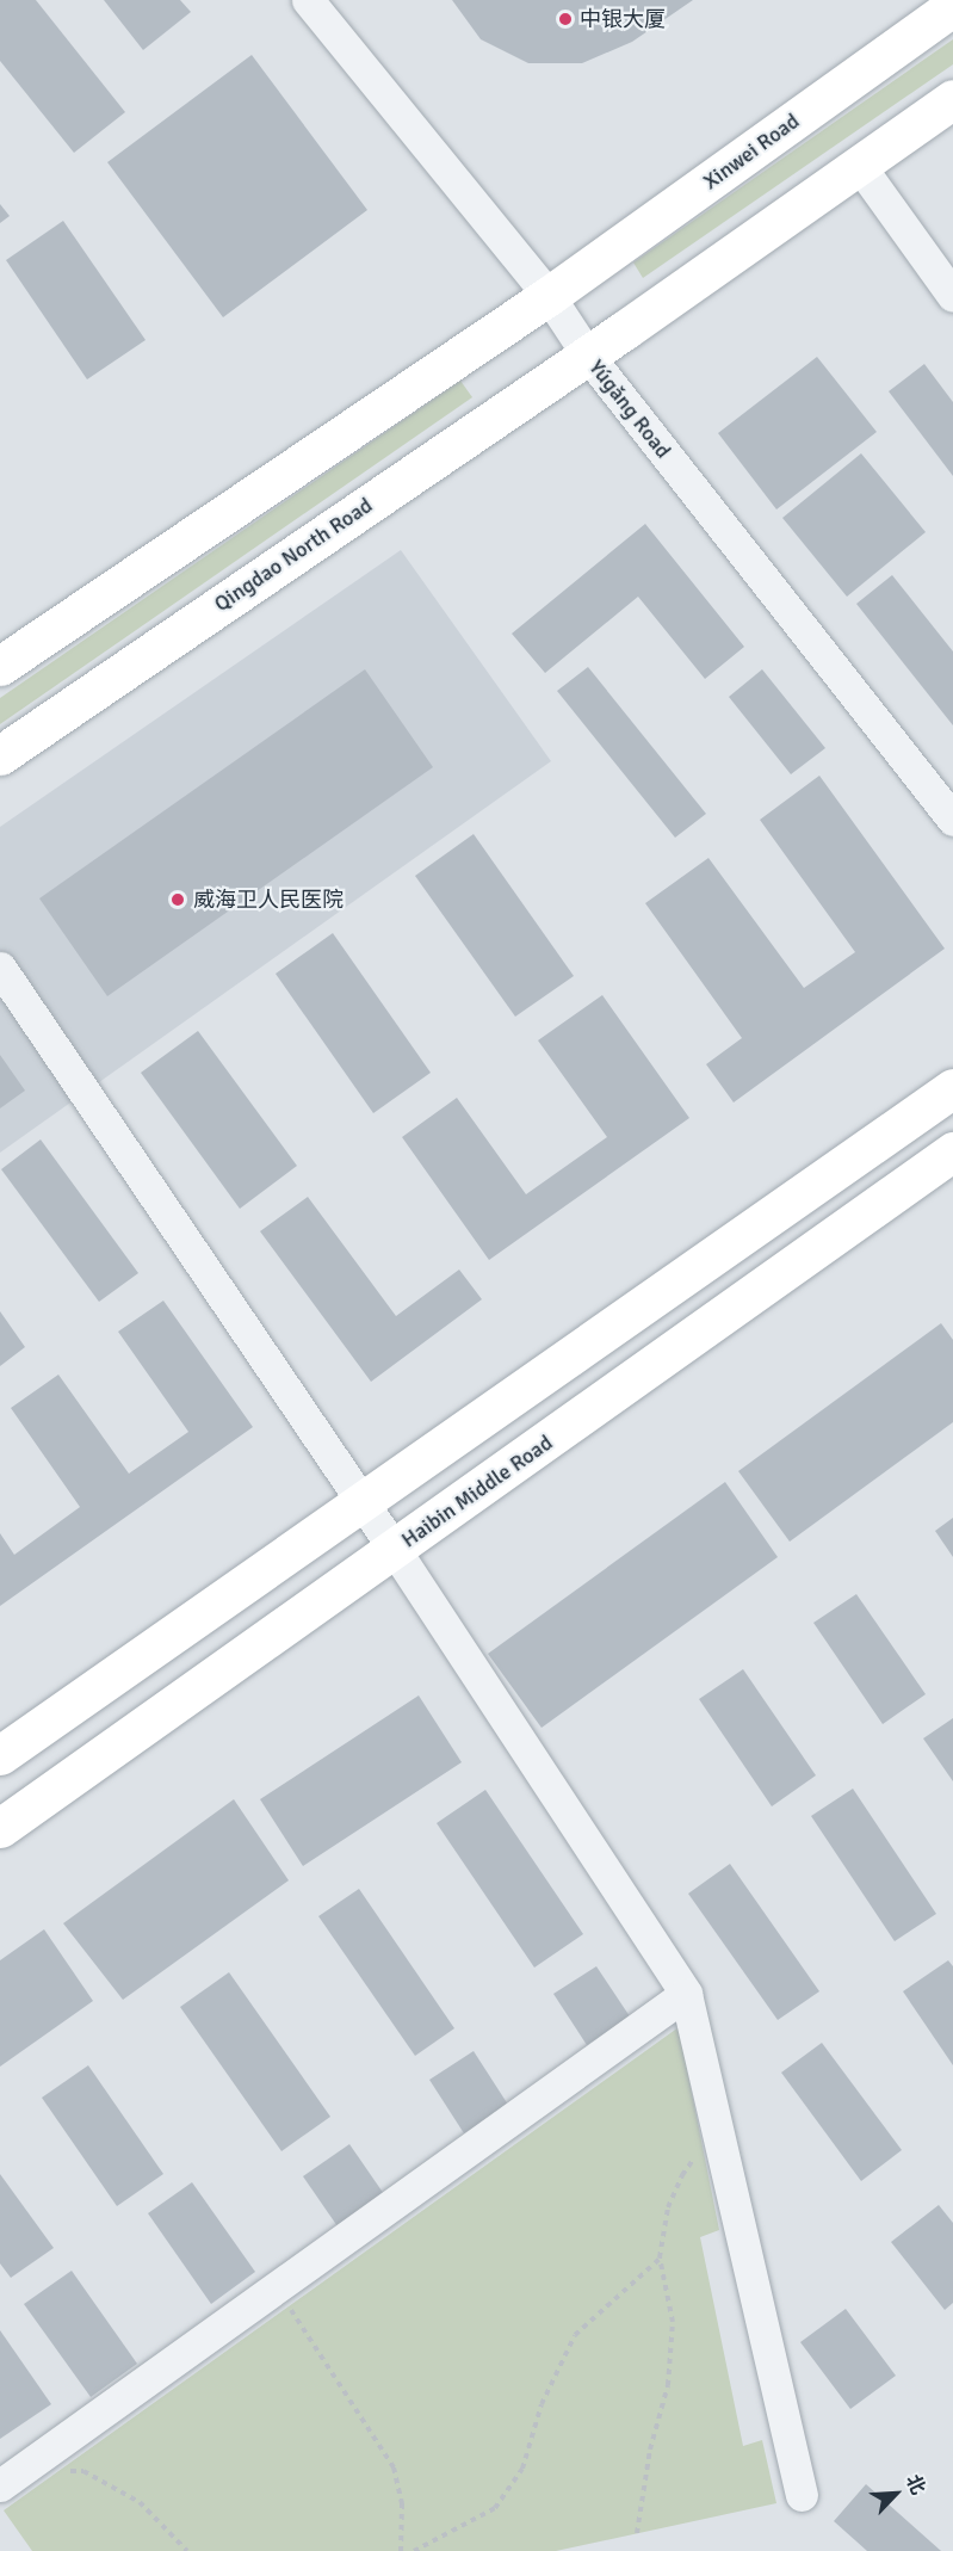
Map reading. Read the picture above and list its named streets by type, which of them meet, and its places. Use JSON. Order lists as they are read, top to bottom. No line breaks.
{"streets":{"main road":["Xinwei Road","Qingdao North Road","Haibin Middle Road"],"street":["Yúgǎng Road"]},"crossings":[["Xinwei Road","Yúgǎng Road"],["Yúgǎng Road","Qingdao North Road"]],"places":["中银大厦","威海卫人民医院"],"north":"top right"}
